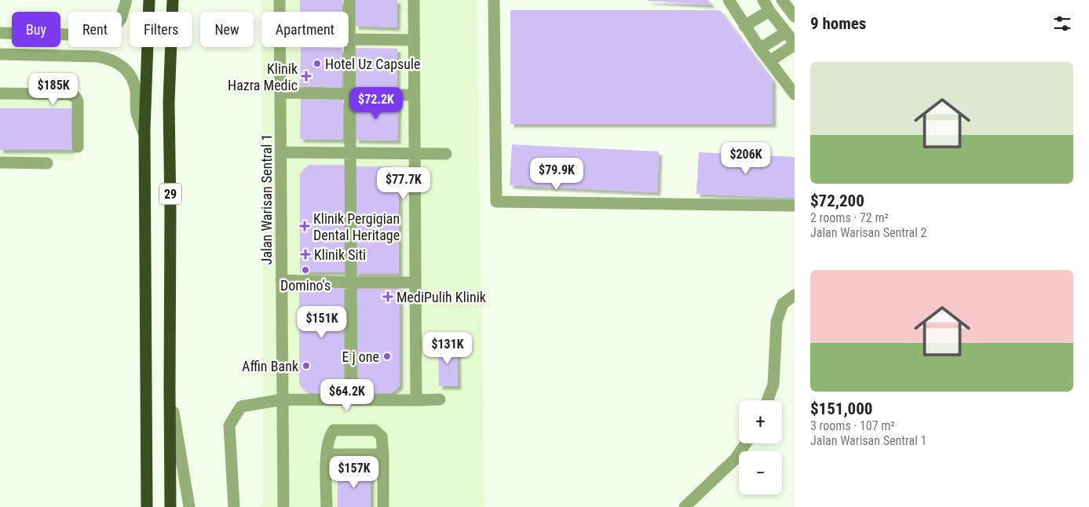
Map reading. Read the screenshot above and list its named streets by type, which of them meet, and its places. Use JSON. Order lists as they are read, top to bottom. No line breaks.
{"streets":{"highway":["29"],"street":["Jalan Warisan Sentral 1"]},"places":{"other":["Hotel Uz Capsule","Domino's","E j one","Affin Bank"],"health":["Klinik Hazra Medic","Klinik Pergigian Dental Heritage","Klinik Siti","MediPulih Klinik"]},"page":{"heading":"9 homes","chip":["Buy","Rent","Filters","New","Apartment"],"list":[{"name":"$72,200","note":"2 rooms · 72 m² · Jalan Warisan Sentral 2"},{"name":"$151,000","note":"3 rooms · 107 m² · Jalan Warisan Sentral 1"}],"price":["$185K","$72.2K","$206K","$79.9K","$77.7K","$151K","$131K","$64.2K","$157K"],"map_buttons":["+","−"]}}
